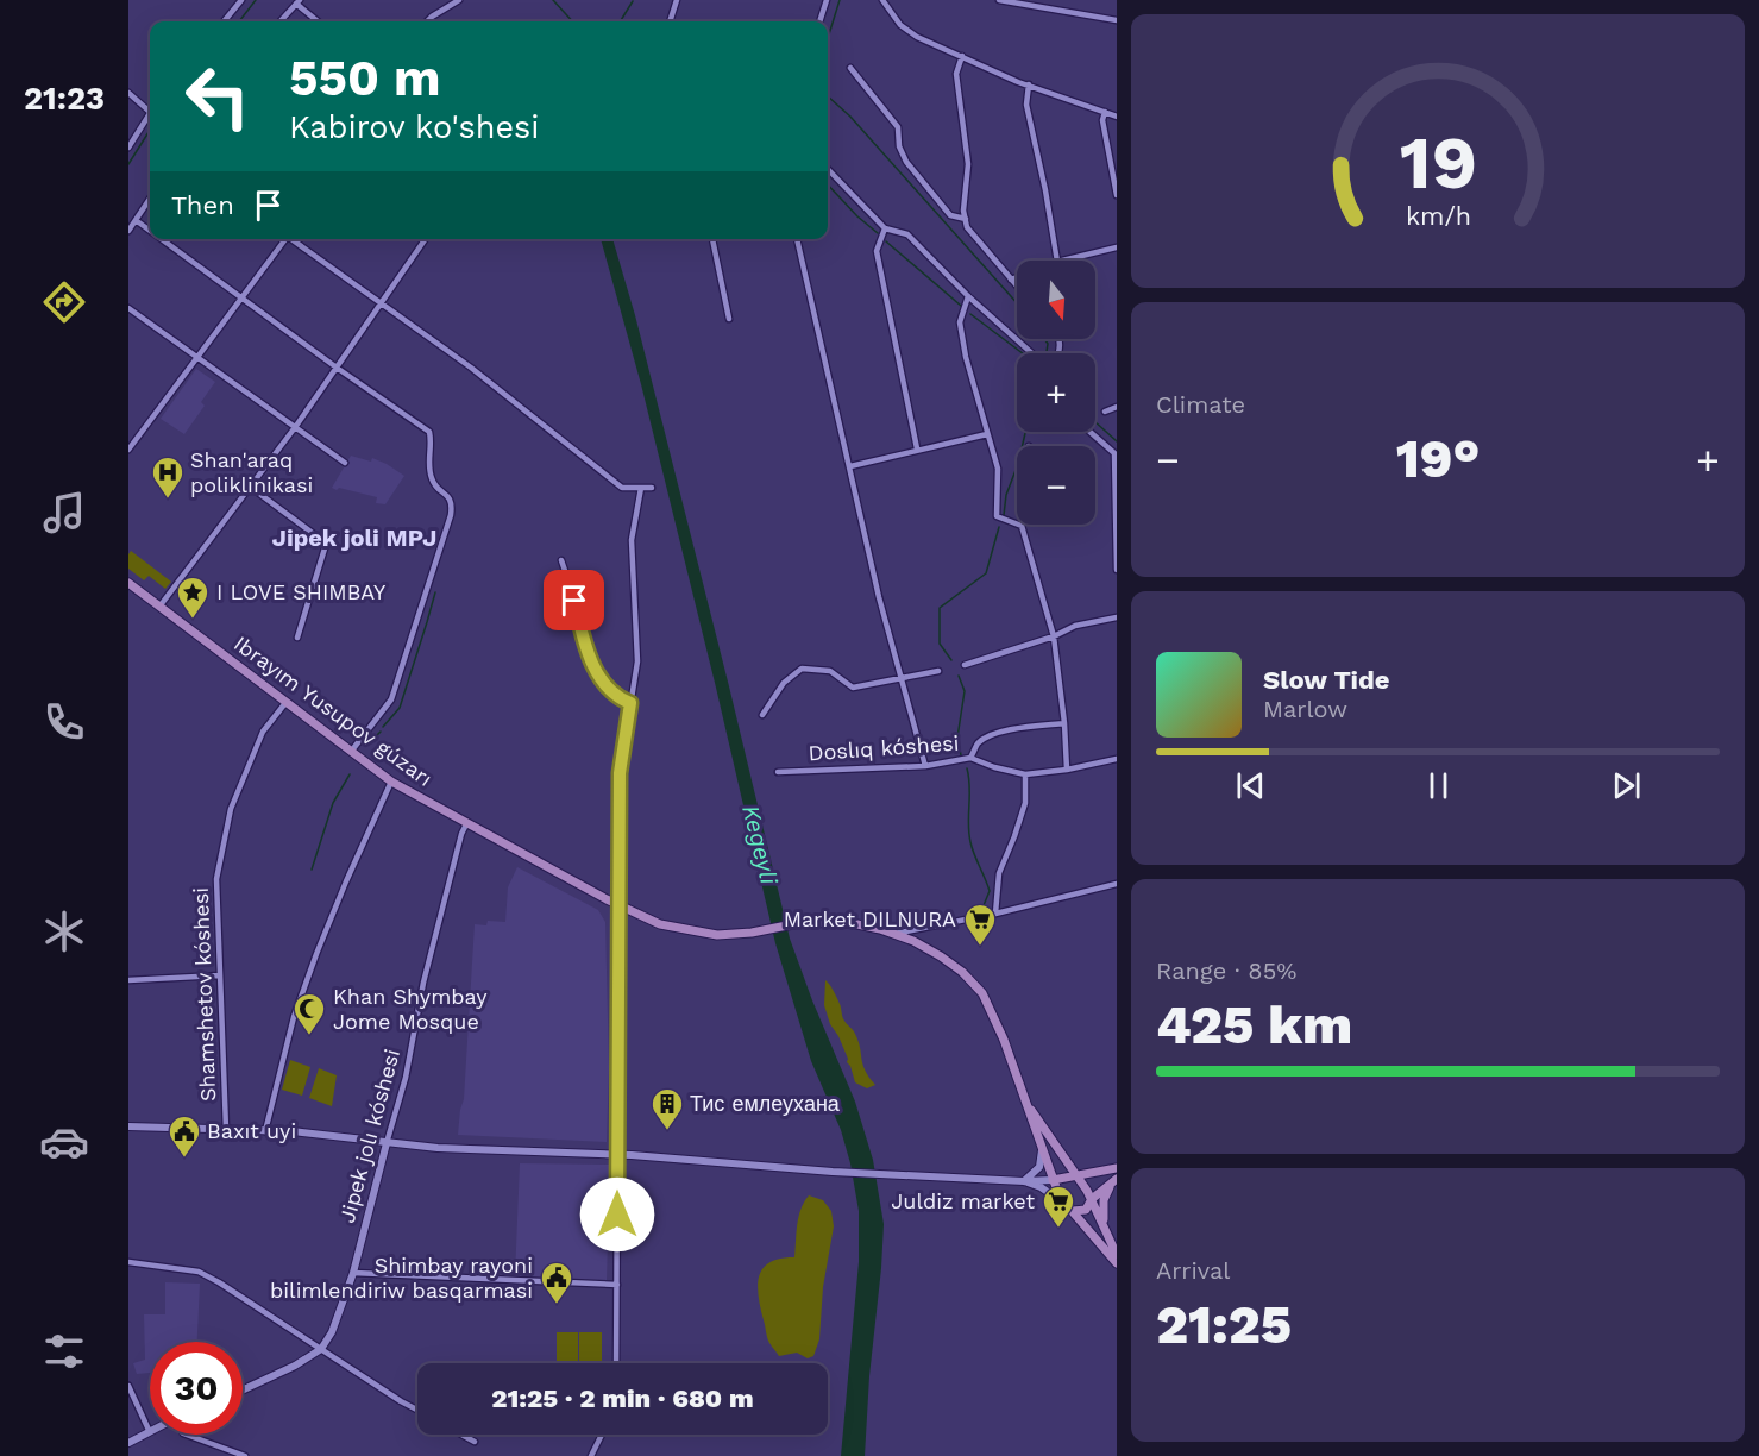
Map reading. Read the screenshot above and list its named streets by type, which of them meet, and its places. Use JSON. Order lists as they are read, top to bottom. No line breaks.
{"streets":{"main road":["Ibrayım Yusupov gúzarı"],"street":["Doslıq kóshesi","Shamshetov kóshesi","Jipek jolı kóshesi"]},"crossings":[["Ibrayım Yusupov gúzarı","Shamshetov kóshesi"],["Ibrayım Yusupov gúzarı","Jipek jolı kóshesi"]],"districts":["Jipek joli MPJ"],"water":["Kegeyli"],"places":{"hospital":["Shan'araq poliklinikasi"],"place":["I LOVE SHIMBAY"],"supermarket":["Market DILNURA","Juldiz market"],"mosque":["Khan Shymbay Jome Mosque"],"building":["Тис емлеухана"],"public building":["Baxıt uyi","Shimbay rayoni bilimlendiriw basqarmasi"]},"north":"bottom","page":{"tabs":"21:23","turn":["550 m","Kabirov ko'shesi"],"then":"Then","map_buttons":["+","−"],"tile":["Climate",["Range · 85%","425 km"],["Arrival","21:25"]],"heat":["−","19°","+"],"song":["Slow Tide","Marlow"],"limit":"30","trip":"21:25 · 2 min · 680 m","gauge":["19","km/h"]}}
